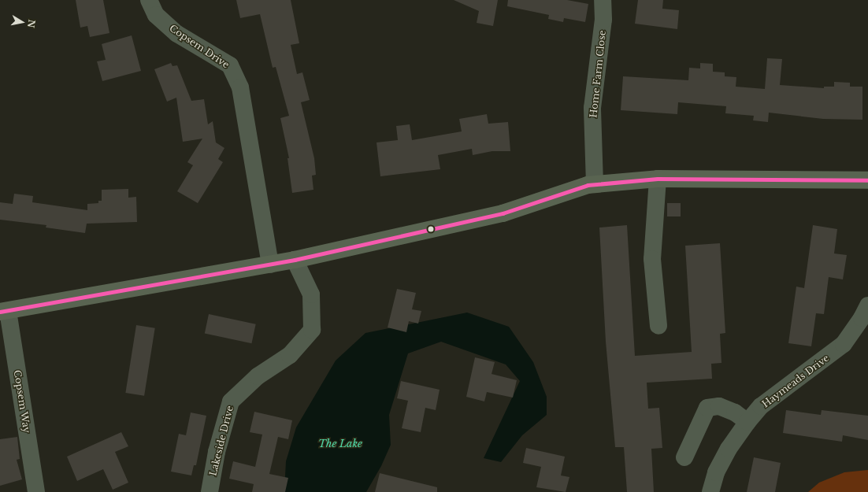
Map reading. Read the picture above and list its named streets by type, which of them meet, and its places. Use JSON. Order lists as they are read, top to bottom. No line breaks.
{"streets":{"street":["Copsem Drive","Home Farm Close","Haymeads Drive","Copsem Way","Lakeside Drive"]},"water":["The Lake"],"north":"right"}
